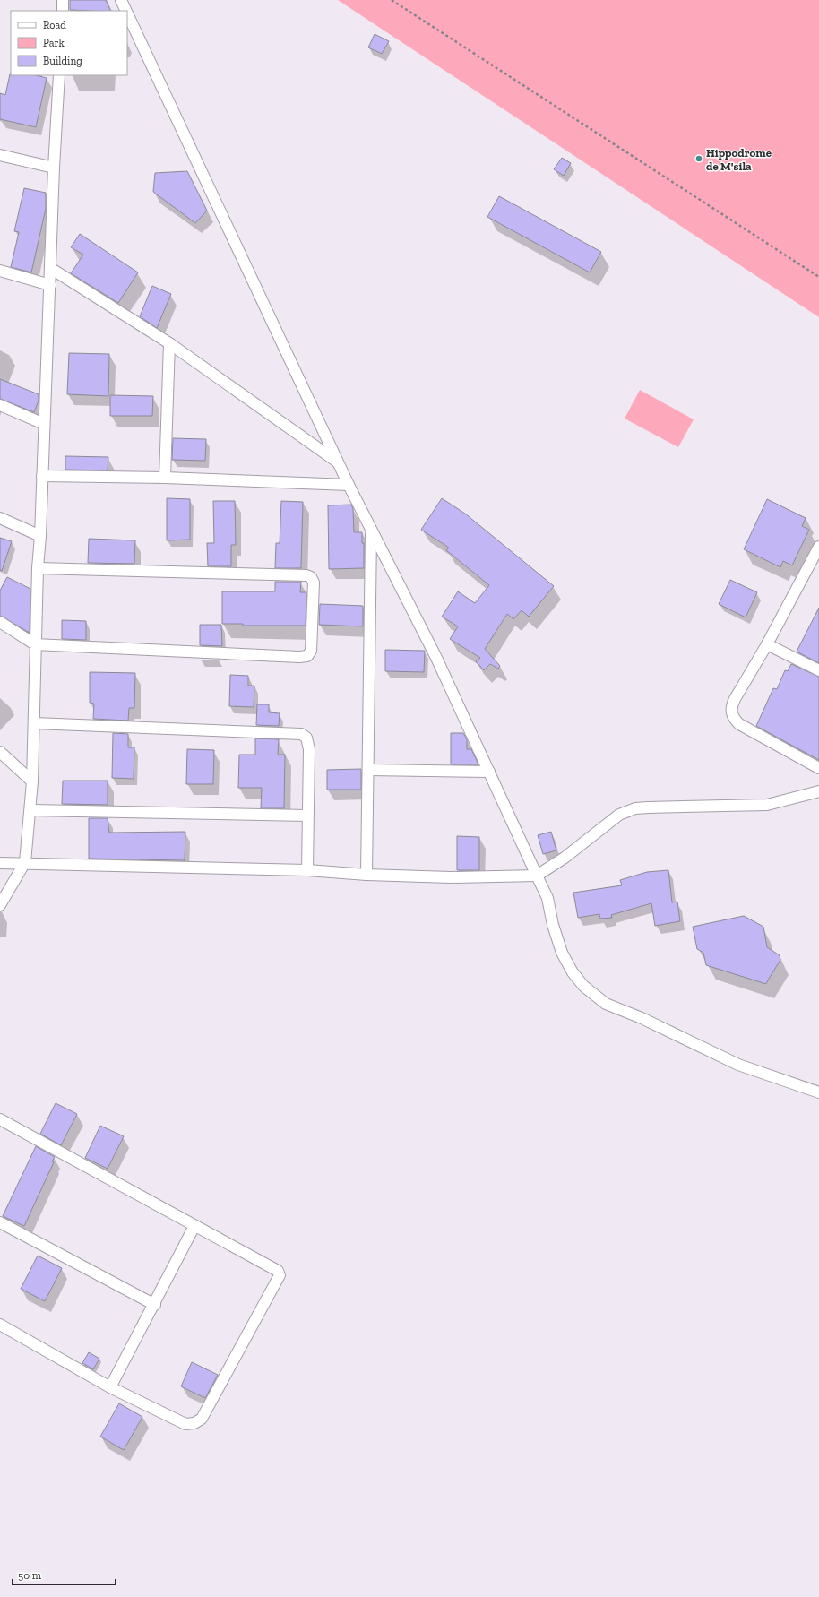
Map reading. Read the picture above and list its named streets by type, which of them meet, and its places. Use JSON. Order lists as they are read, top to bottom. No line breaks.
{"places":["Hippodrome de M'sila"],"legend":["Road","Park","Building"],"scale_bar":"50 m"}
